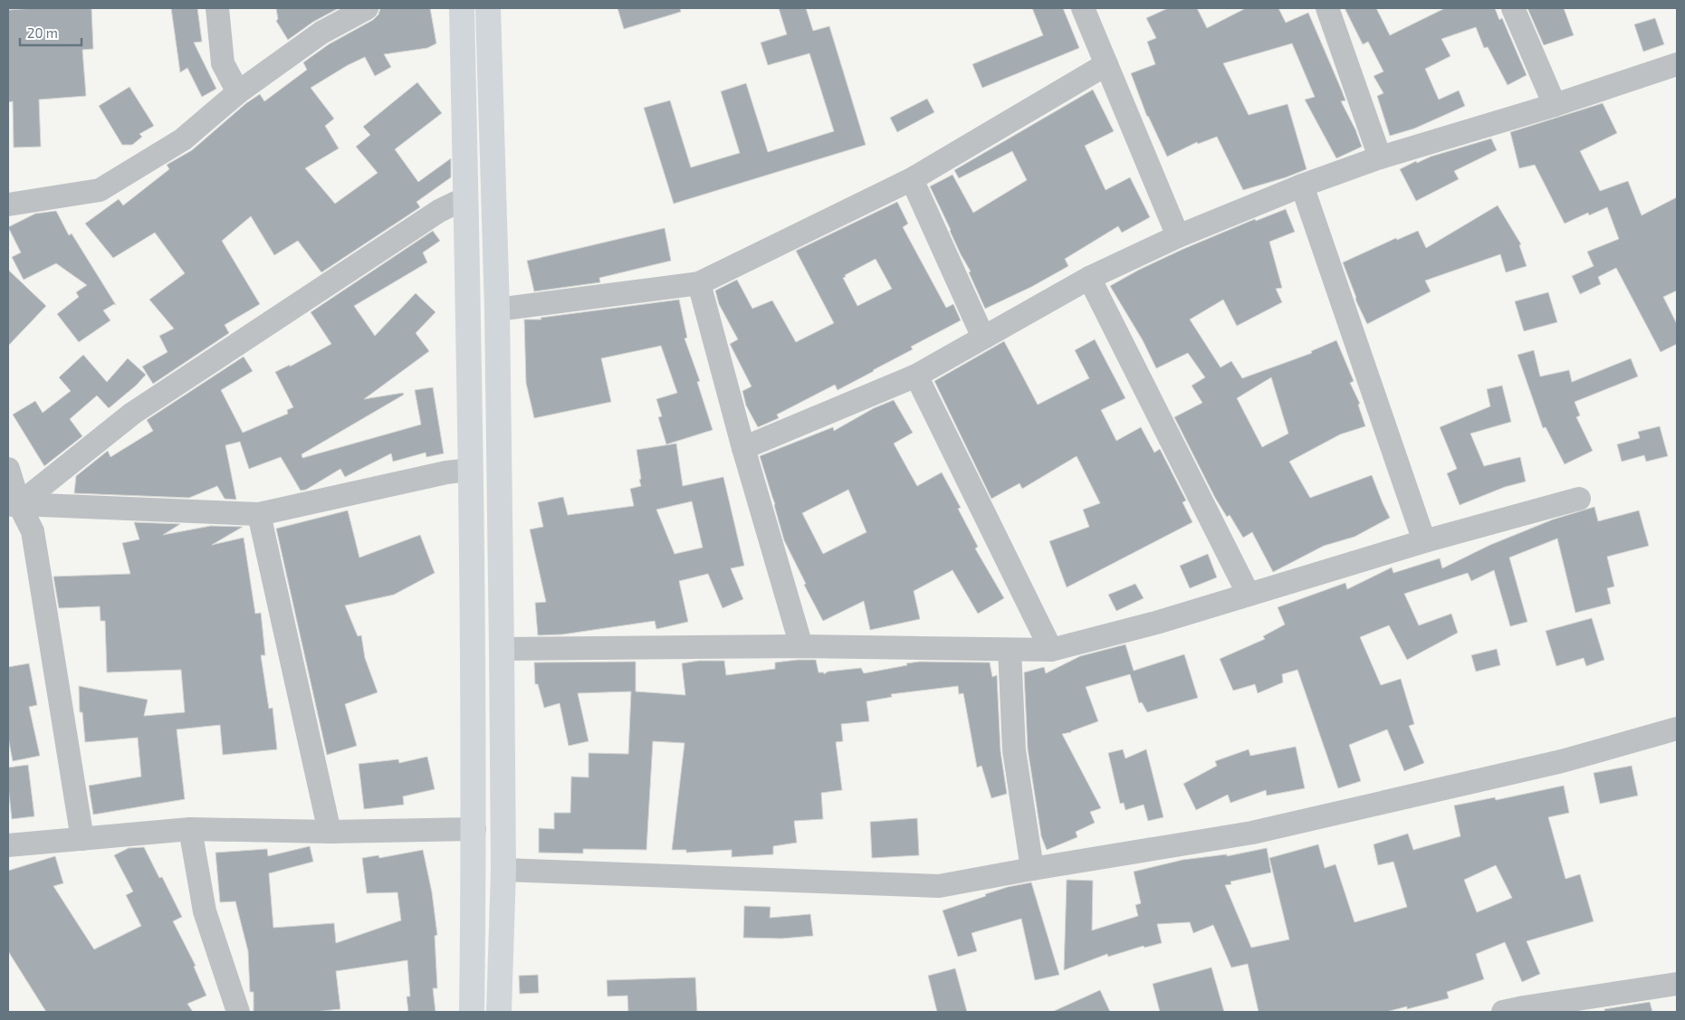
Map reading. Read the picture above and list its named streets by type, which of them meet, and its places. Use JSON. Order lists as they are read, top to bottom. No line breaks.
{"scale_bar":"20 m"}
